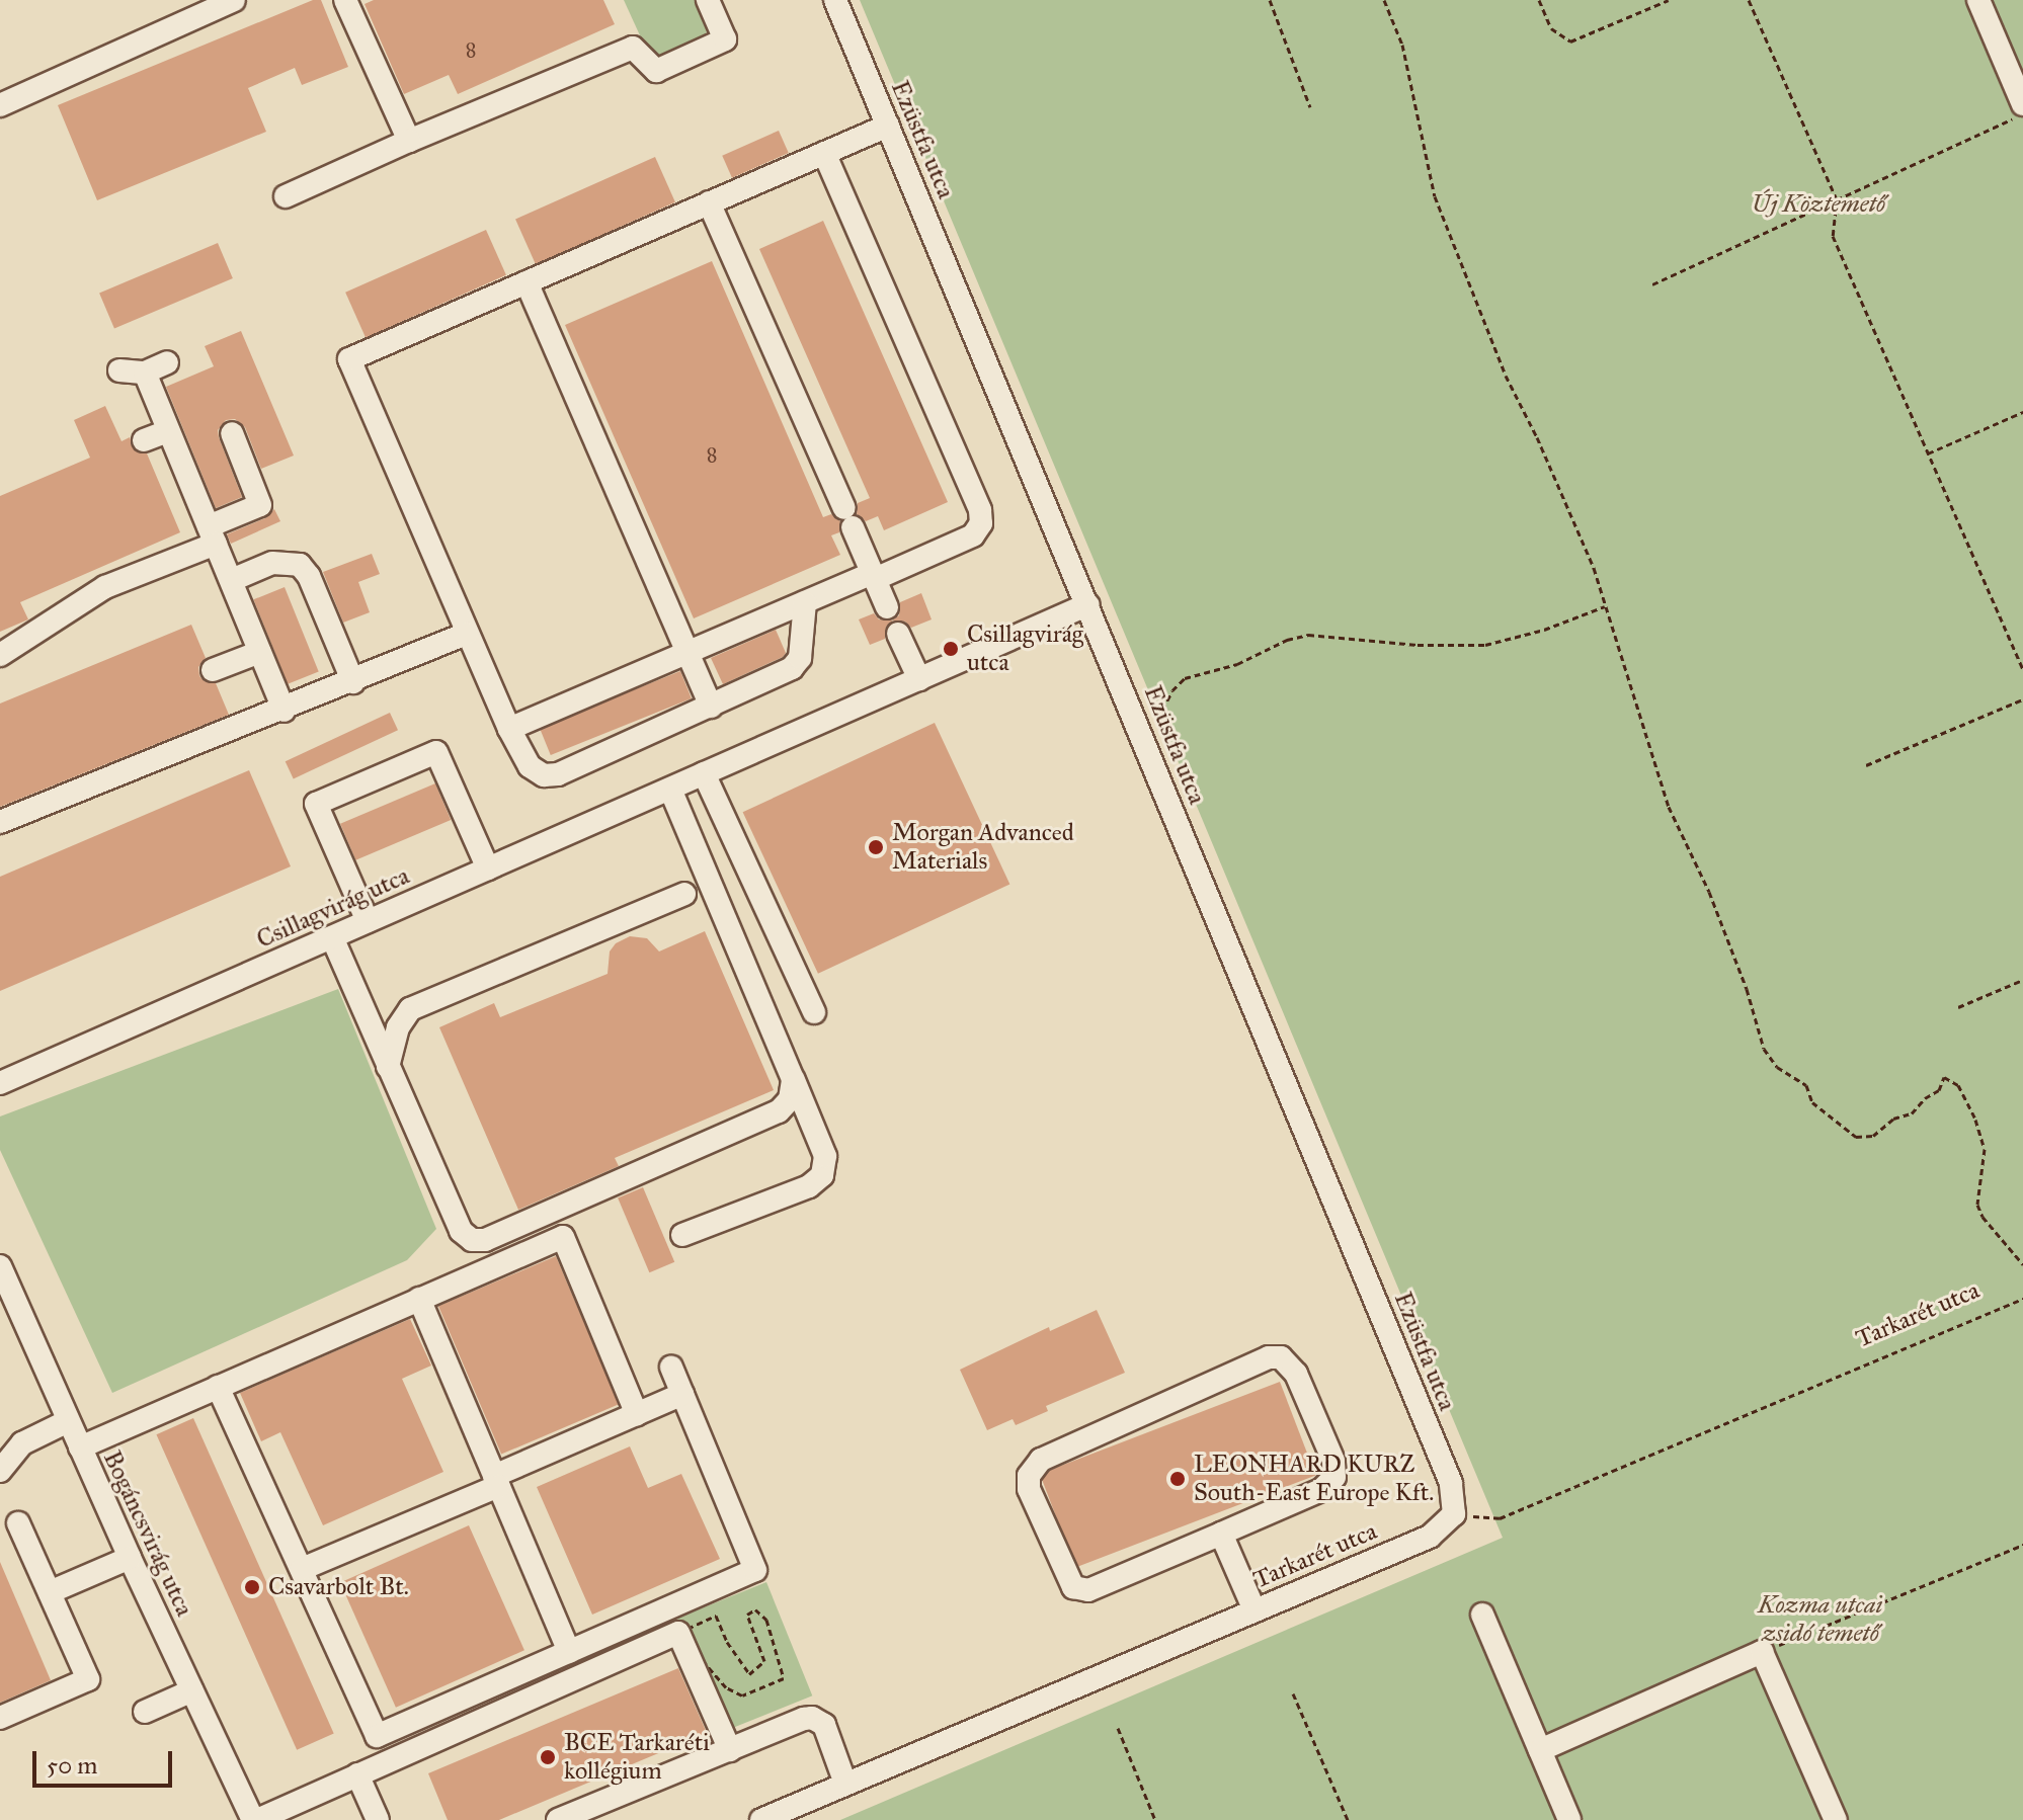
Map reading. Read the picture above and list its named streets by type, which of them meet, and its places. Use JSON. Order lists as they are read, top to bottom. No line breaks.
{"streets":{"street":["Ezüstfa utca","Csillagvirág utca","Tarkarét utca","Bogáncsvirág utca"]},"crossings":[["Ezüstfa utca","Csillagvirág utca"],["Ezüstfa utca","Tarkarét utca"]],"parks":["Új Köztemető","Kozma utcai zsidó temető"],"places":["Csillagvirág utca","Morgan Advanced Materials","LEONHARD KURZ South-East Europe Kft.","Csavarbolt Bt.","BCE Tarkaréti kollégium"],"house_numbers":["8","8"],"scale_bar":"50 m"}
